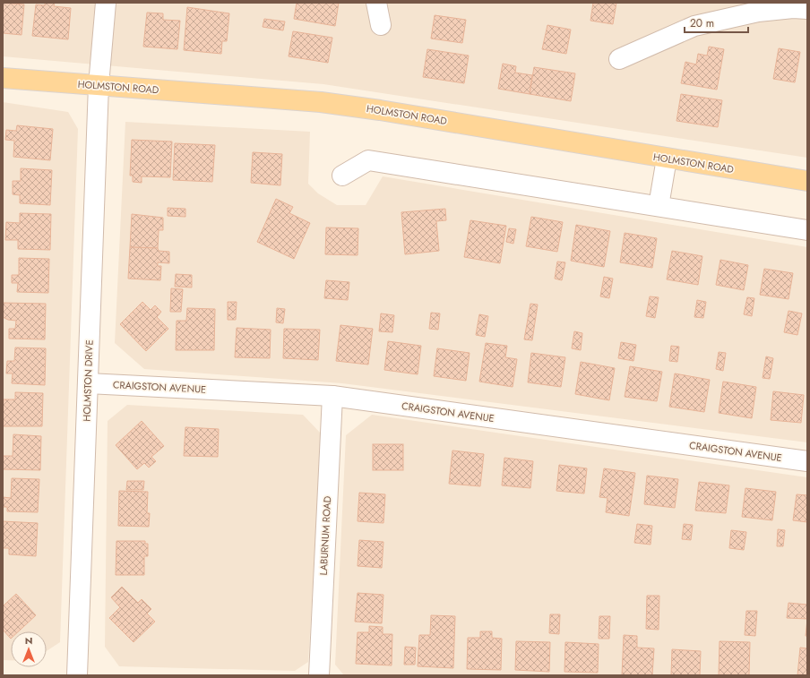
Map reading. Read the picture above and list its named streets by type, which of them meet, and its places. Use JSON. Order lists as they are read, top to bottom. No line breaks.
{"streets":{"main road":["HOLMSTON ROAD"],"street":["HOLMSTON DRIVE","CRAIGSTON AVENUE","LABURNUM ROAD"]},"crossings":[["HOLMSTON ROAD","HOLMSTON DRIVE"],["HOLMSTON DRIVE","CRAIGSTON AVENUE"],["CRAIGSTON AVENUE","LABURNUM ROAD"]],"scale_bar":"20 m","north":"top"}
